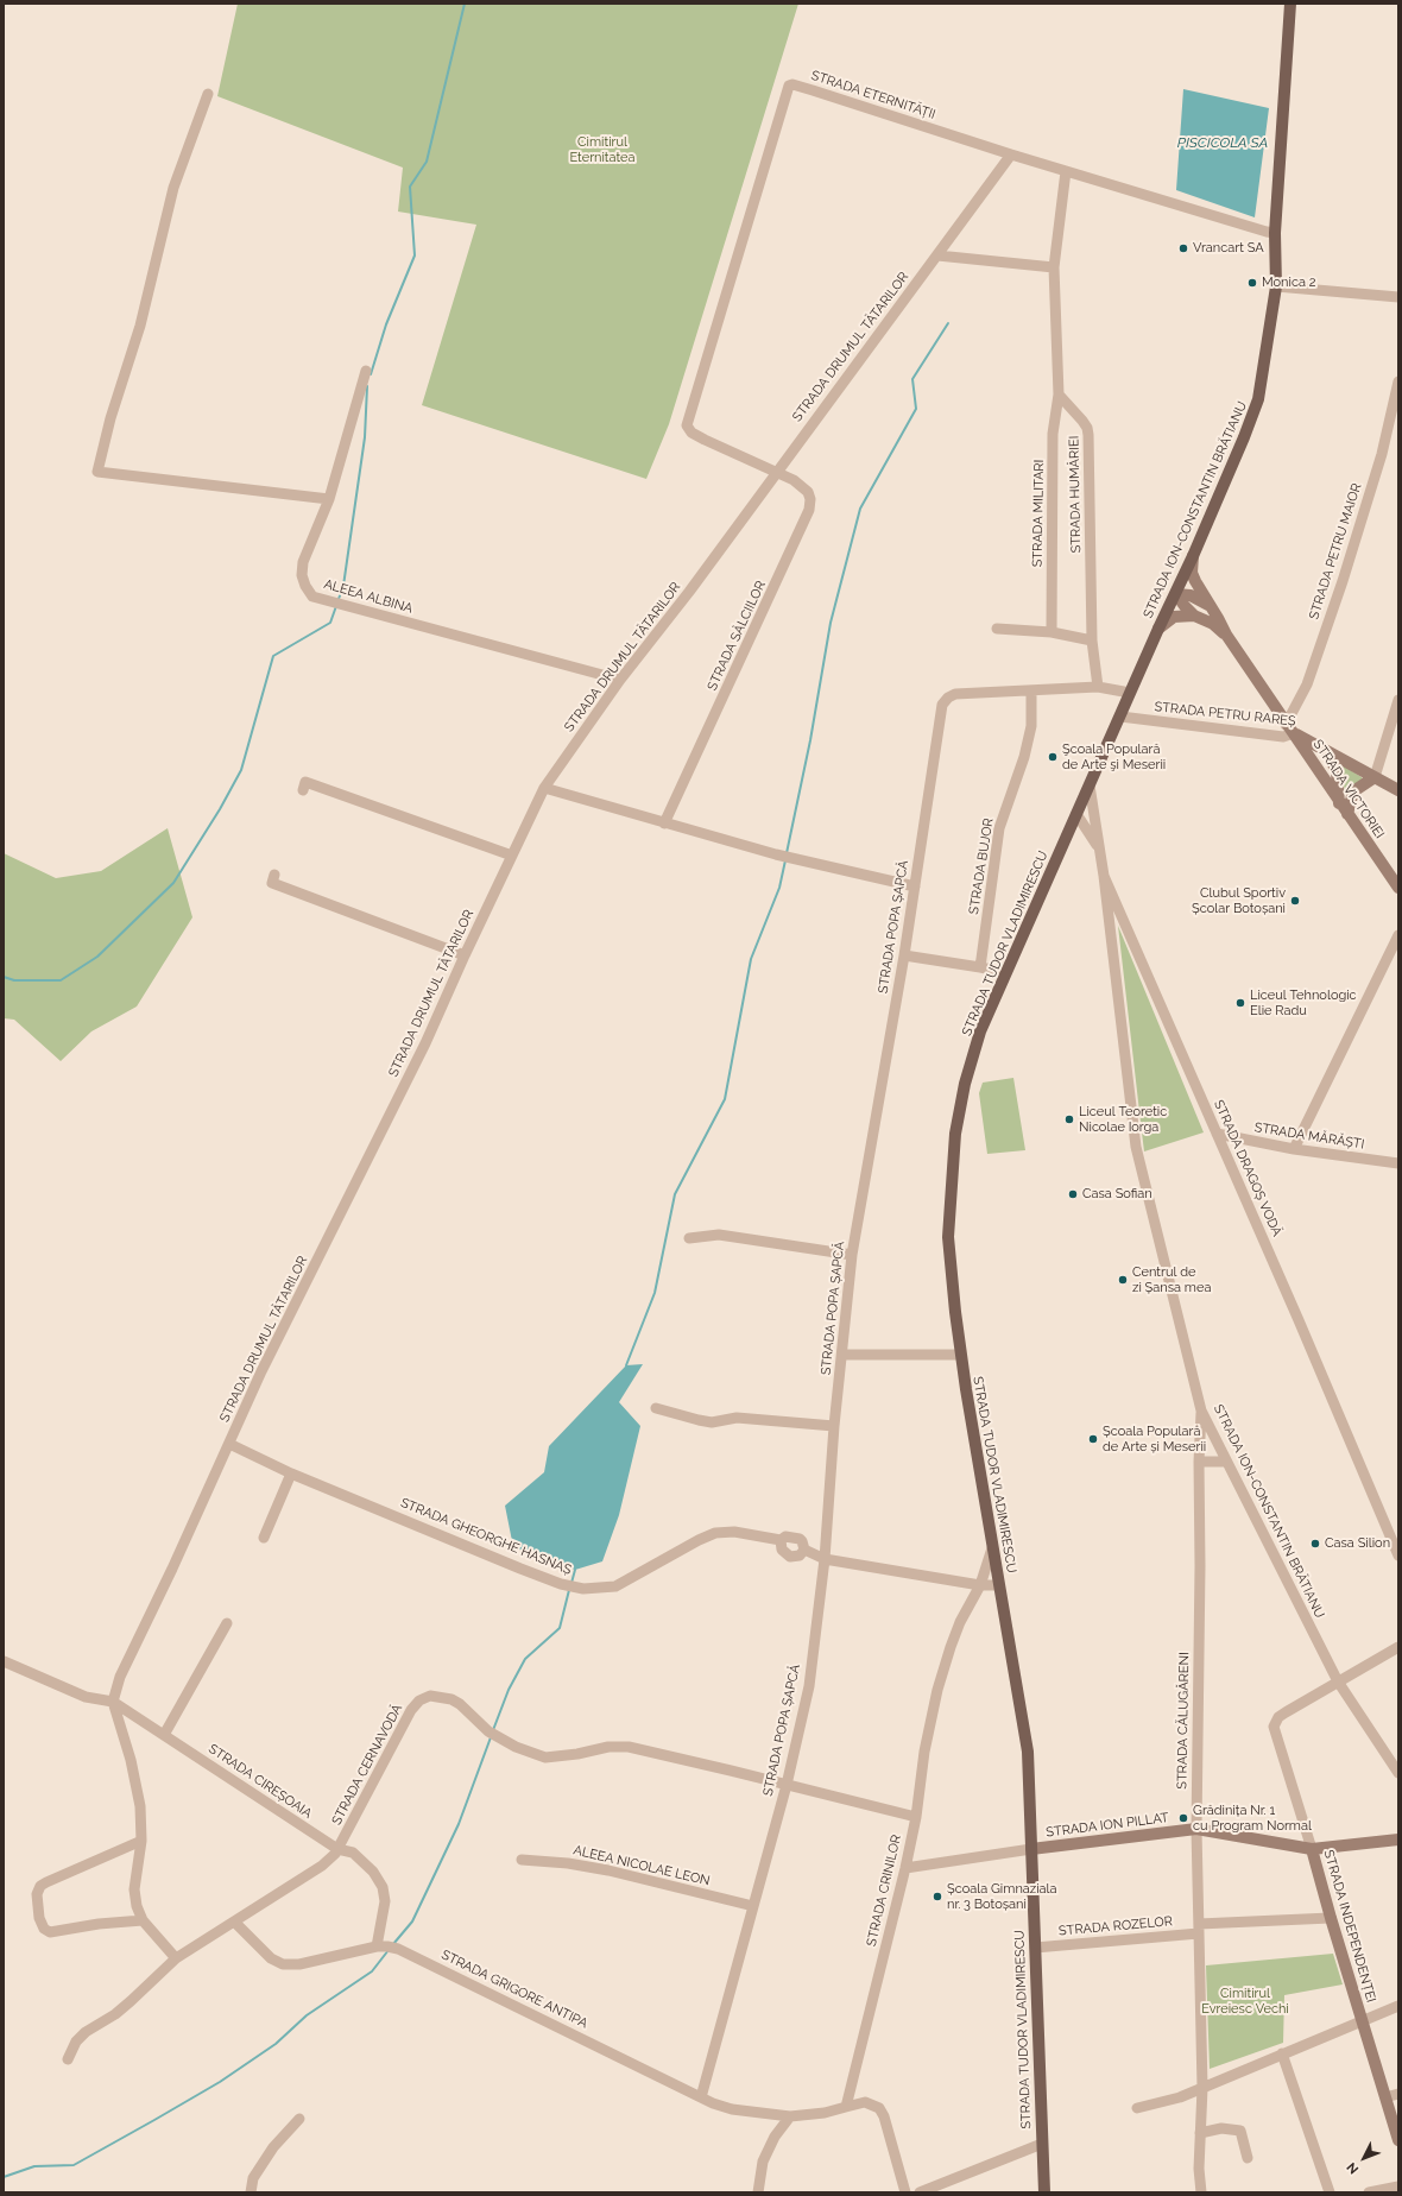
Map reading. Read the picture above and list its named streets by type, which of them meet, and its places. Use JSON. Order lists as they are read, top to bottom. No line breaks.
{"streets":{"main road":["STRADA ION-CONSTANTIN BRĂTIANU","STRADA PETRU RAREȘ","STRADA VICTORIEI","STRADA TUDOR VLADIMIRESCU","STRADA ION PILLAT","STRADA INDEPENDENȚEI"],"street":["STRADA ETERNITĂȚII","STRADA DRUMUL TĂTARILOR","STRADA HUMĂRIEI","STRADA MILITARI","STRADA PETRU MAIOR","ALEEA ALBINA","STRADA SĂLCIILOR","STRADA BUJOR","STRADA POPA ȘAPCĂ","STRADA MĂRĂȘTI","STRADA DRAGOȘ VODĂ","STRADA GHEORGHE HASNAȘ","STRADA CĂLUGĂRENI","STRADA CERNAVODĂ","STRADA CIREȘOAIA","ALEEA NICOLAE LEON","STRADA CRINILOR","STRADA ROZELOR","STRADA GRIGORE ANTIPA"]},"crossings":[["STRADA ETERNITĂȚII","STRADA DRUMUL TĂTARILOR"],["STRADA ETERNITĂȚII","STRADA ION-CONSTANTIN BRĂTIANU"],["STRADA ETERNITĂȚII","STRADA SĂLCIILOR"],["STRADA DRUMUL TĂTARILOR","ALEEA ALBINA"],["STRADA DRUMUL TĂTARILOR","STRADA SĂLCIILOR"],["STRADA DRUMUL TĂTARILOR","STRADA GHEORGHE HASNAȘ"],["STRADA DRUMUL TĂTARILOR","STRADA CIREȘOAIA"],["STRADA HUMĂRIEI","STRADA MILITARI"],["STRADA HUMĂRIEI","STRADA POPA ȘAPCĂ"],["STRADA ION-CONSTANTIN BRĂTIANU","STRADA PETRU RAREȘ"],["STRADA ION-CONSTANTIN BRĂTIANU","STRADA VICTORIEI"],["STRADA ION-CONSTANTIN BRĂTIANU","STRADA POPA ȘAPCĂ"],["STRADA ION-CONSTANTIN BRĂTIANU","STRADA TUDOR VLADIMIRESCU"],["STRADA ION-CONSTANTIN BRĂTIANU","STRADA DRAGOȘ VODĂ"],["STRADA ION-CONSTANTIN BRĂTIANU","STRADA CĂLUGĂRENI"],["STRADA ION-CONSTANTIN BRĂTIANU","STRADA INDEPENDENȚEI"],["STRADA PETRU MAIOR","STRADA PETRU RAREȘ"],["STRADA PETRU MAIOR","STRADA VICTORIEI"],["STRADA PETRU RAREȘ","STRADA VICTORIEI"],["STRADA BUJOR","STRADA POPA ȘAPCĂ"],["STRADA POPA ȘAPCĂ","STRADA CERNAVODĂ"],["STRADA POPA ȘAPCĂ","ALEEA NICOLAE LEON"],["STRADA POPA ȘAPCĂ","STRADA GRIGORE ANTIPA"],["STRADA TUDOR VLADIMIRESCU","STRADA DRAGOȘ VODĂ"],["STRADA TUDOR VLADIMIRESCU","STRADA ION PILLAT"],["STRADA TUDOR VLADIMIRESCU","STRADA CRINILOR"],["STRADA TUDOR VLADIMIRESCU","STRADA ROZELOR"],["STRADA MĂRĂȘTI","STRADA DRAGOȘ VODĂ"],["STRADA CĂLUGĂRENI","STRADA ION PILLAT"],["STRADA CĂLUGĂRENI","STRADA ROZELOR"],["STRADA CERNAVODĂ","STRADA CIREȘOAIA"],["STRADA CERNAVODĂ","STRADA CRINILOR"],["STRADA CIREȘOAIA","STRADA GRIGORE ANTIPA"],["STRADA ION PILLAT","STRADA CRINILOR"],["STRADA ION PILLAT","STRADA INDEPENDENȚEI"],["STRADA ROZELOR","STRADA INDEPENDENȚEI"]],"water":["PISCICOLA SA"],"parks":["Cimitirul Eternitatea","Cimitirul Evreiesc Vechi"],"places":["Vrancart SA","Monica 2","Şcoala Populară de Arte şi Meserii","Clubul Sportiv Școlar Botoșani","Liceul Tehnologic Elie Radu","Liceul Teoretic Nicolae Iorga","Casa Sofian","Centrul de zi Șansa mea","Școala Populară de Arte și Meserii","Casa Silion","Grădinița Nr. 1 cu Program Normal","Școala Gimnaziala nr. 3 Botoșani"],"north":"bottom left"}
